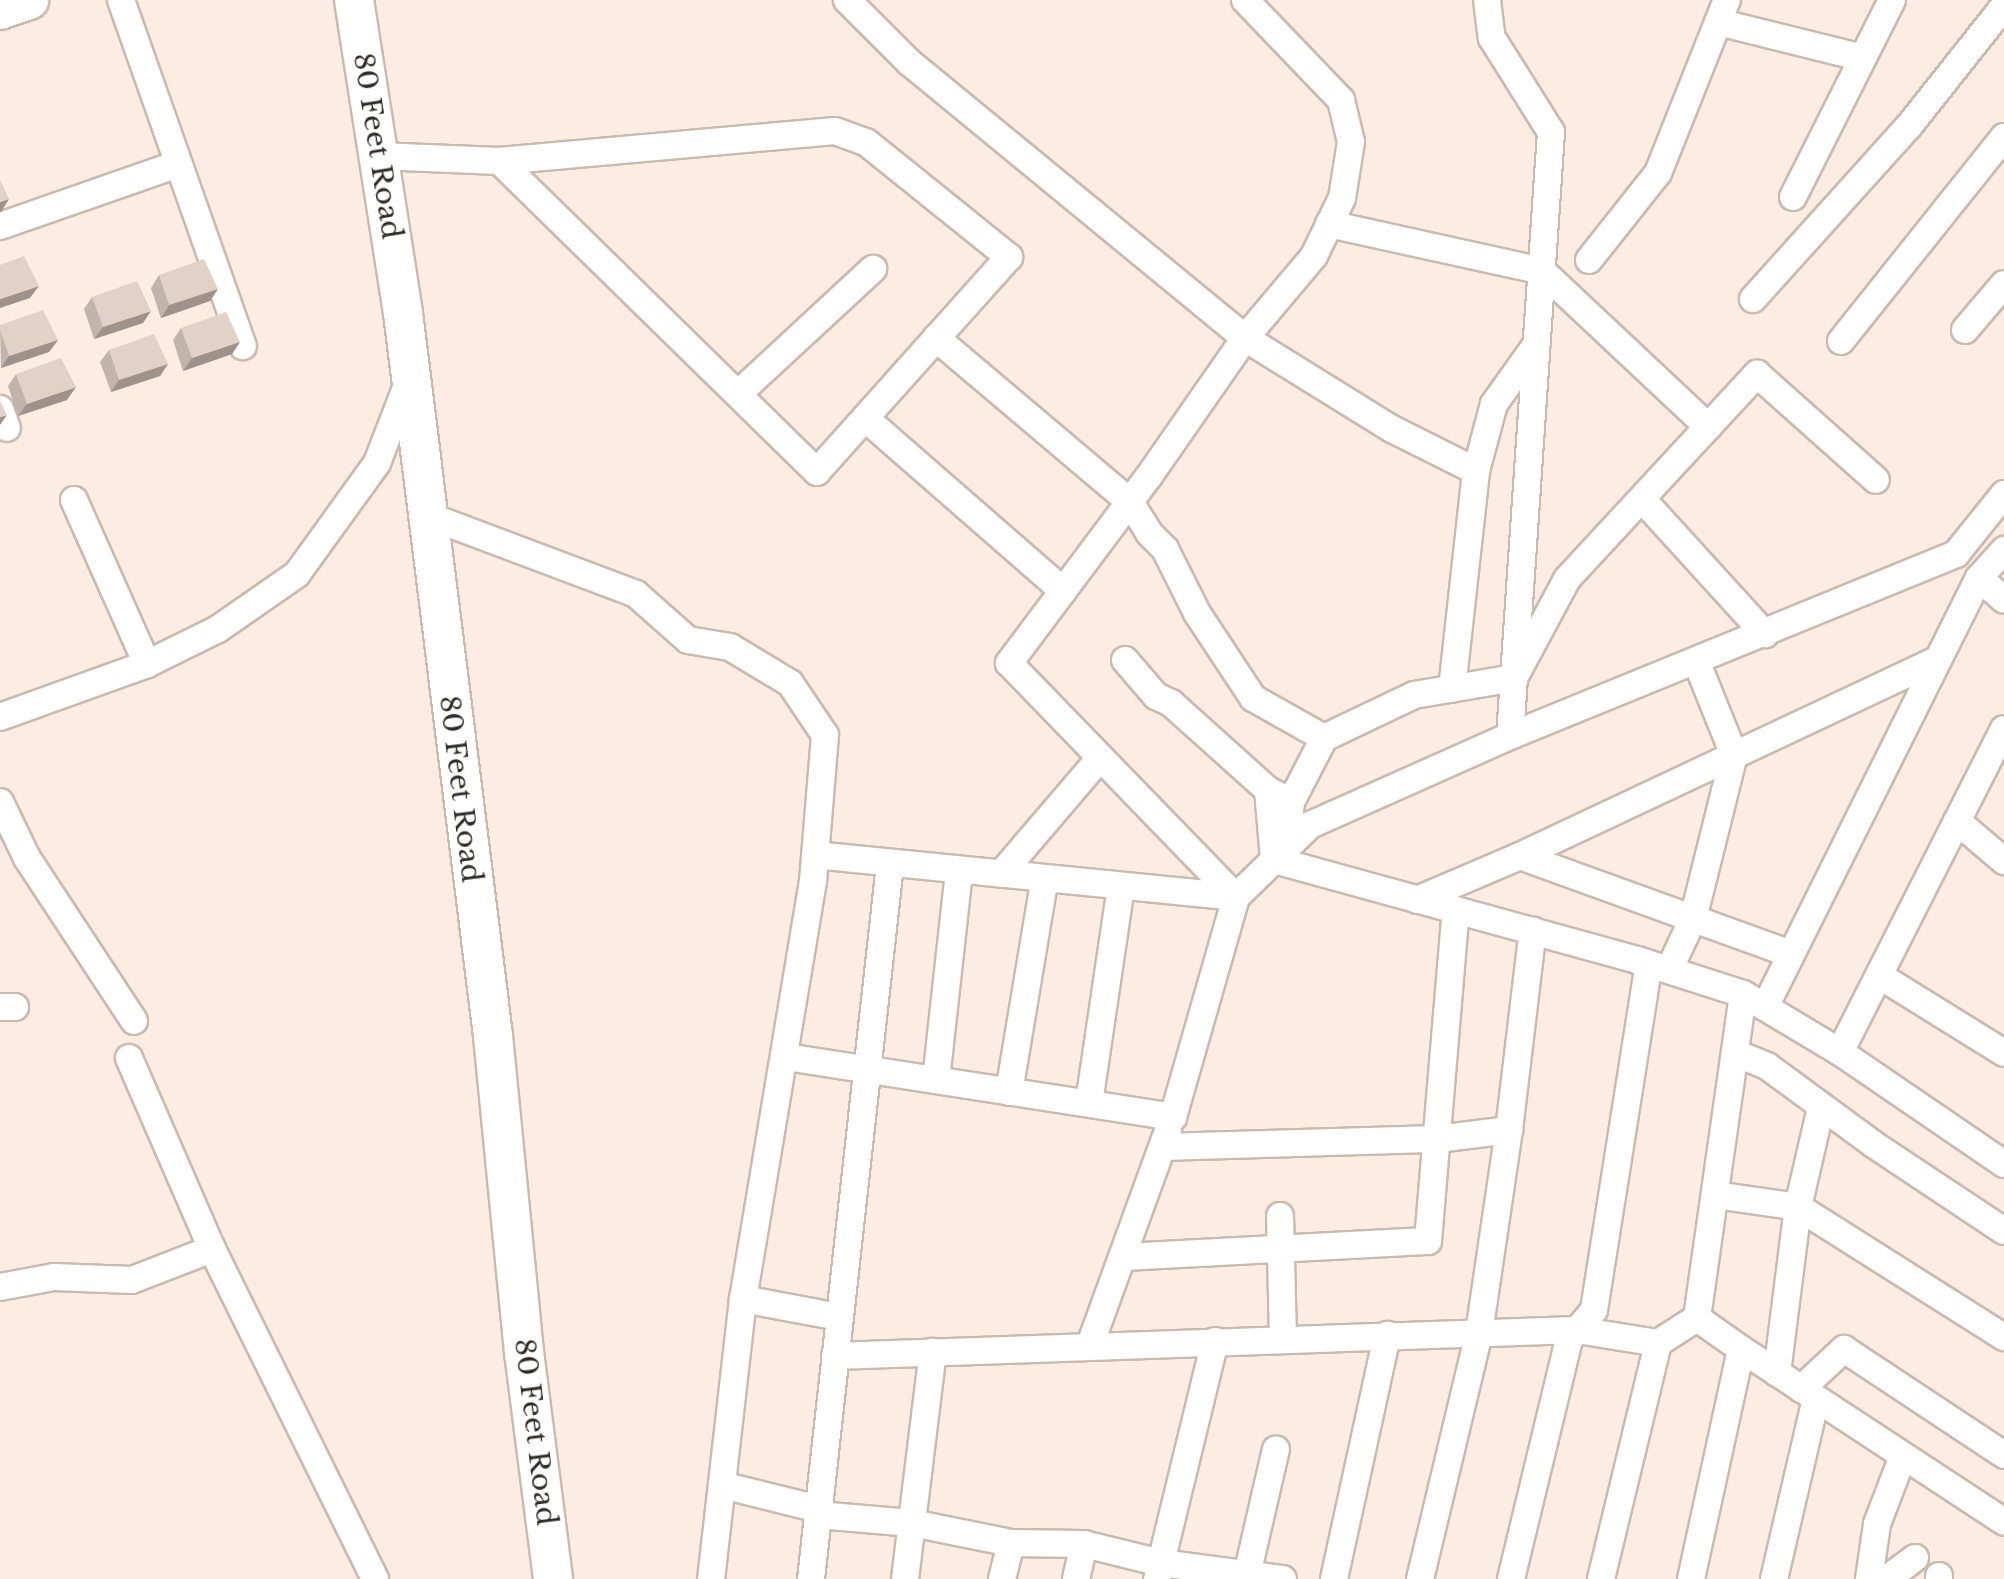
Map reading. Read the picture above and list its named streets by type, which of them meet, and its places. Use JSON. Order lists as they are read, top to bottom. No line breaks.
{"streets":{"main road":["80 Feet Road"]}}
